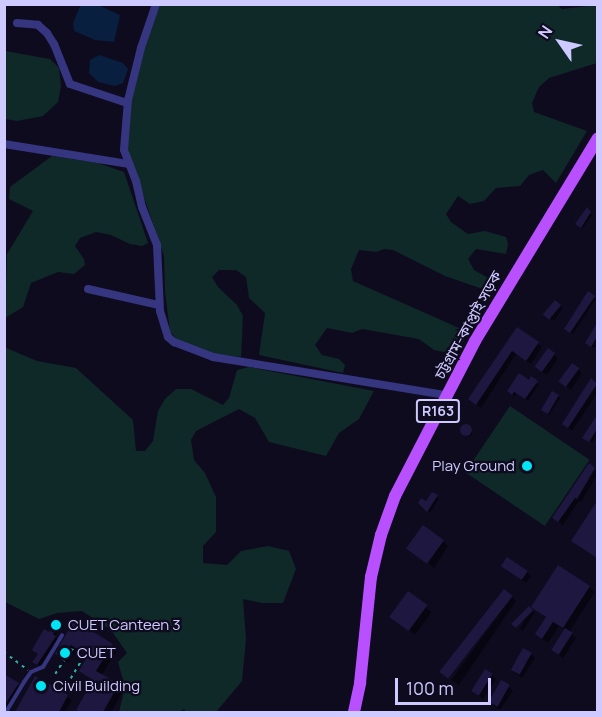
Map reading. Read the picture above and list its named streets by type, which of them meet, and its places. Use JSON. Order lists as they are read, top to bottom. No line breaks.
{"streets":{"main road":["চট্টগ্রাম-কাপ্তাই সড়ক","R163"]},"places":["Play Ground","CUET Canteen 3","CUET","Civil Building"],"scale_bar":"100 m","north":"top left"}
